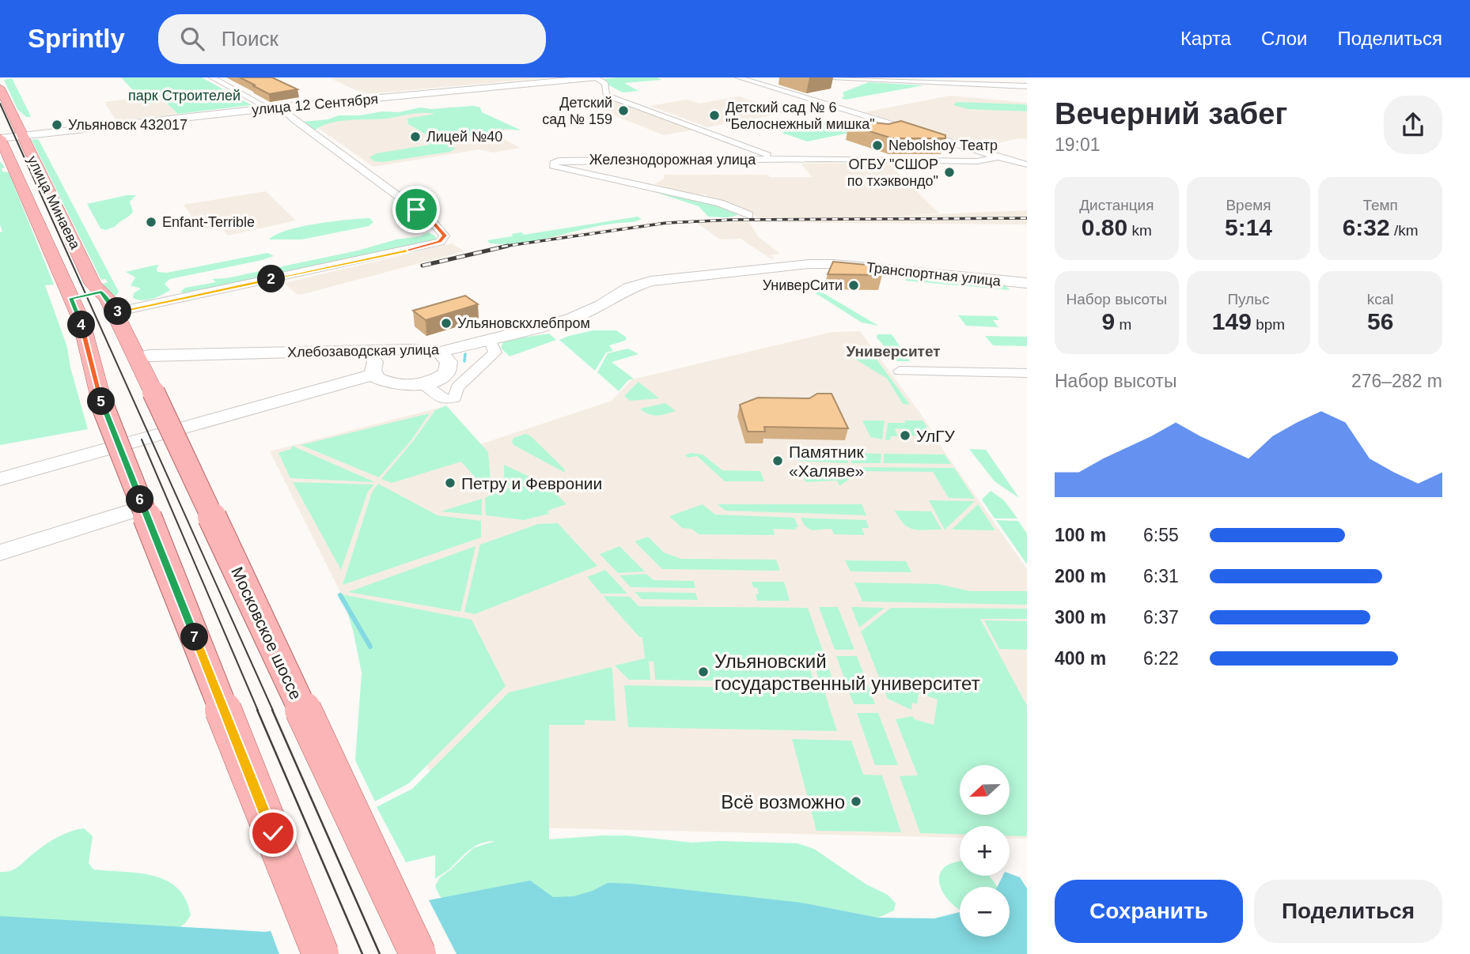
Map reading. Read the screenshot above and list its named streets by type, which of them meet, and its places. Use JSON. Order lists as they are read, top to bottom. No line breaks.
{"streets":{"main road":["улица Минаева","Московское шоссе"],"street":["улица 12 Сентября","Железнодорожная улица","Транспортная улица","Хлебозаводская улица"]},"crossings":[["улица 12 Сентября","улица Минаева"],["улица Минаева","Московское шоссе"],["Транспортная улица","Хлебозаводская улица"],["Хлебозаводская улица","Московское шоссе"]],"districts":["Университет"],"parks":["парк Строителей"],"places":["Детский сад № 159","Детский сад № 6 \"Белоснежный мишка\"","Ульяновск 432017","Лицей №40","Nebolshoy Театр","ОГБУ \"СШОР по тхэквондо\"","Enfant-Terrible","УниверСити","Ульяновскхлебпром","УлГУ","Памятник «Халяве»","Петру и Февронии","Ульяновский государственный университет","Всё возможно"],"north":"left","page":{"header":"Sprintly","search":"Поиск","nav":["Карта","Слои","Поделиться"],"heading":["Вечерний забег","19:01"],"stats":[["Дистанция","0.80 km"],["Время","5:14"],["Темп","6:32 /km"],["Набор высоты","9 m"],["Пульс","149 bpm"],["kcal","56"]],"pins":["2","3","4","5","6","7"],"chart":["Набор высоты","276–282 m"],"list":[{"name":"100 m","note":"6:55"},{"name":"200 m","note":"6:31"},{"name":"300 m","note":"6:37"},{"name":"400 m","note":"6:22"}],"map_buttons":["+","−"],"buttons":["Сохранить","Поделиться"]}}
